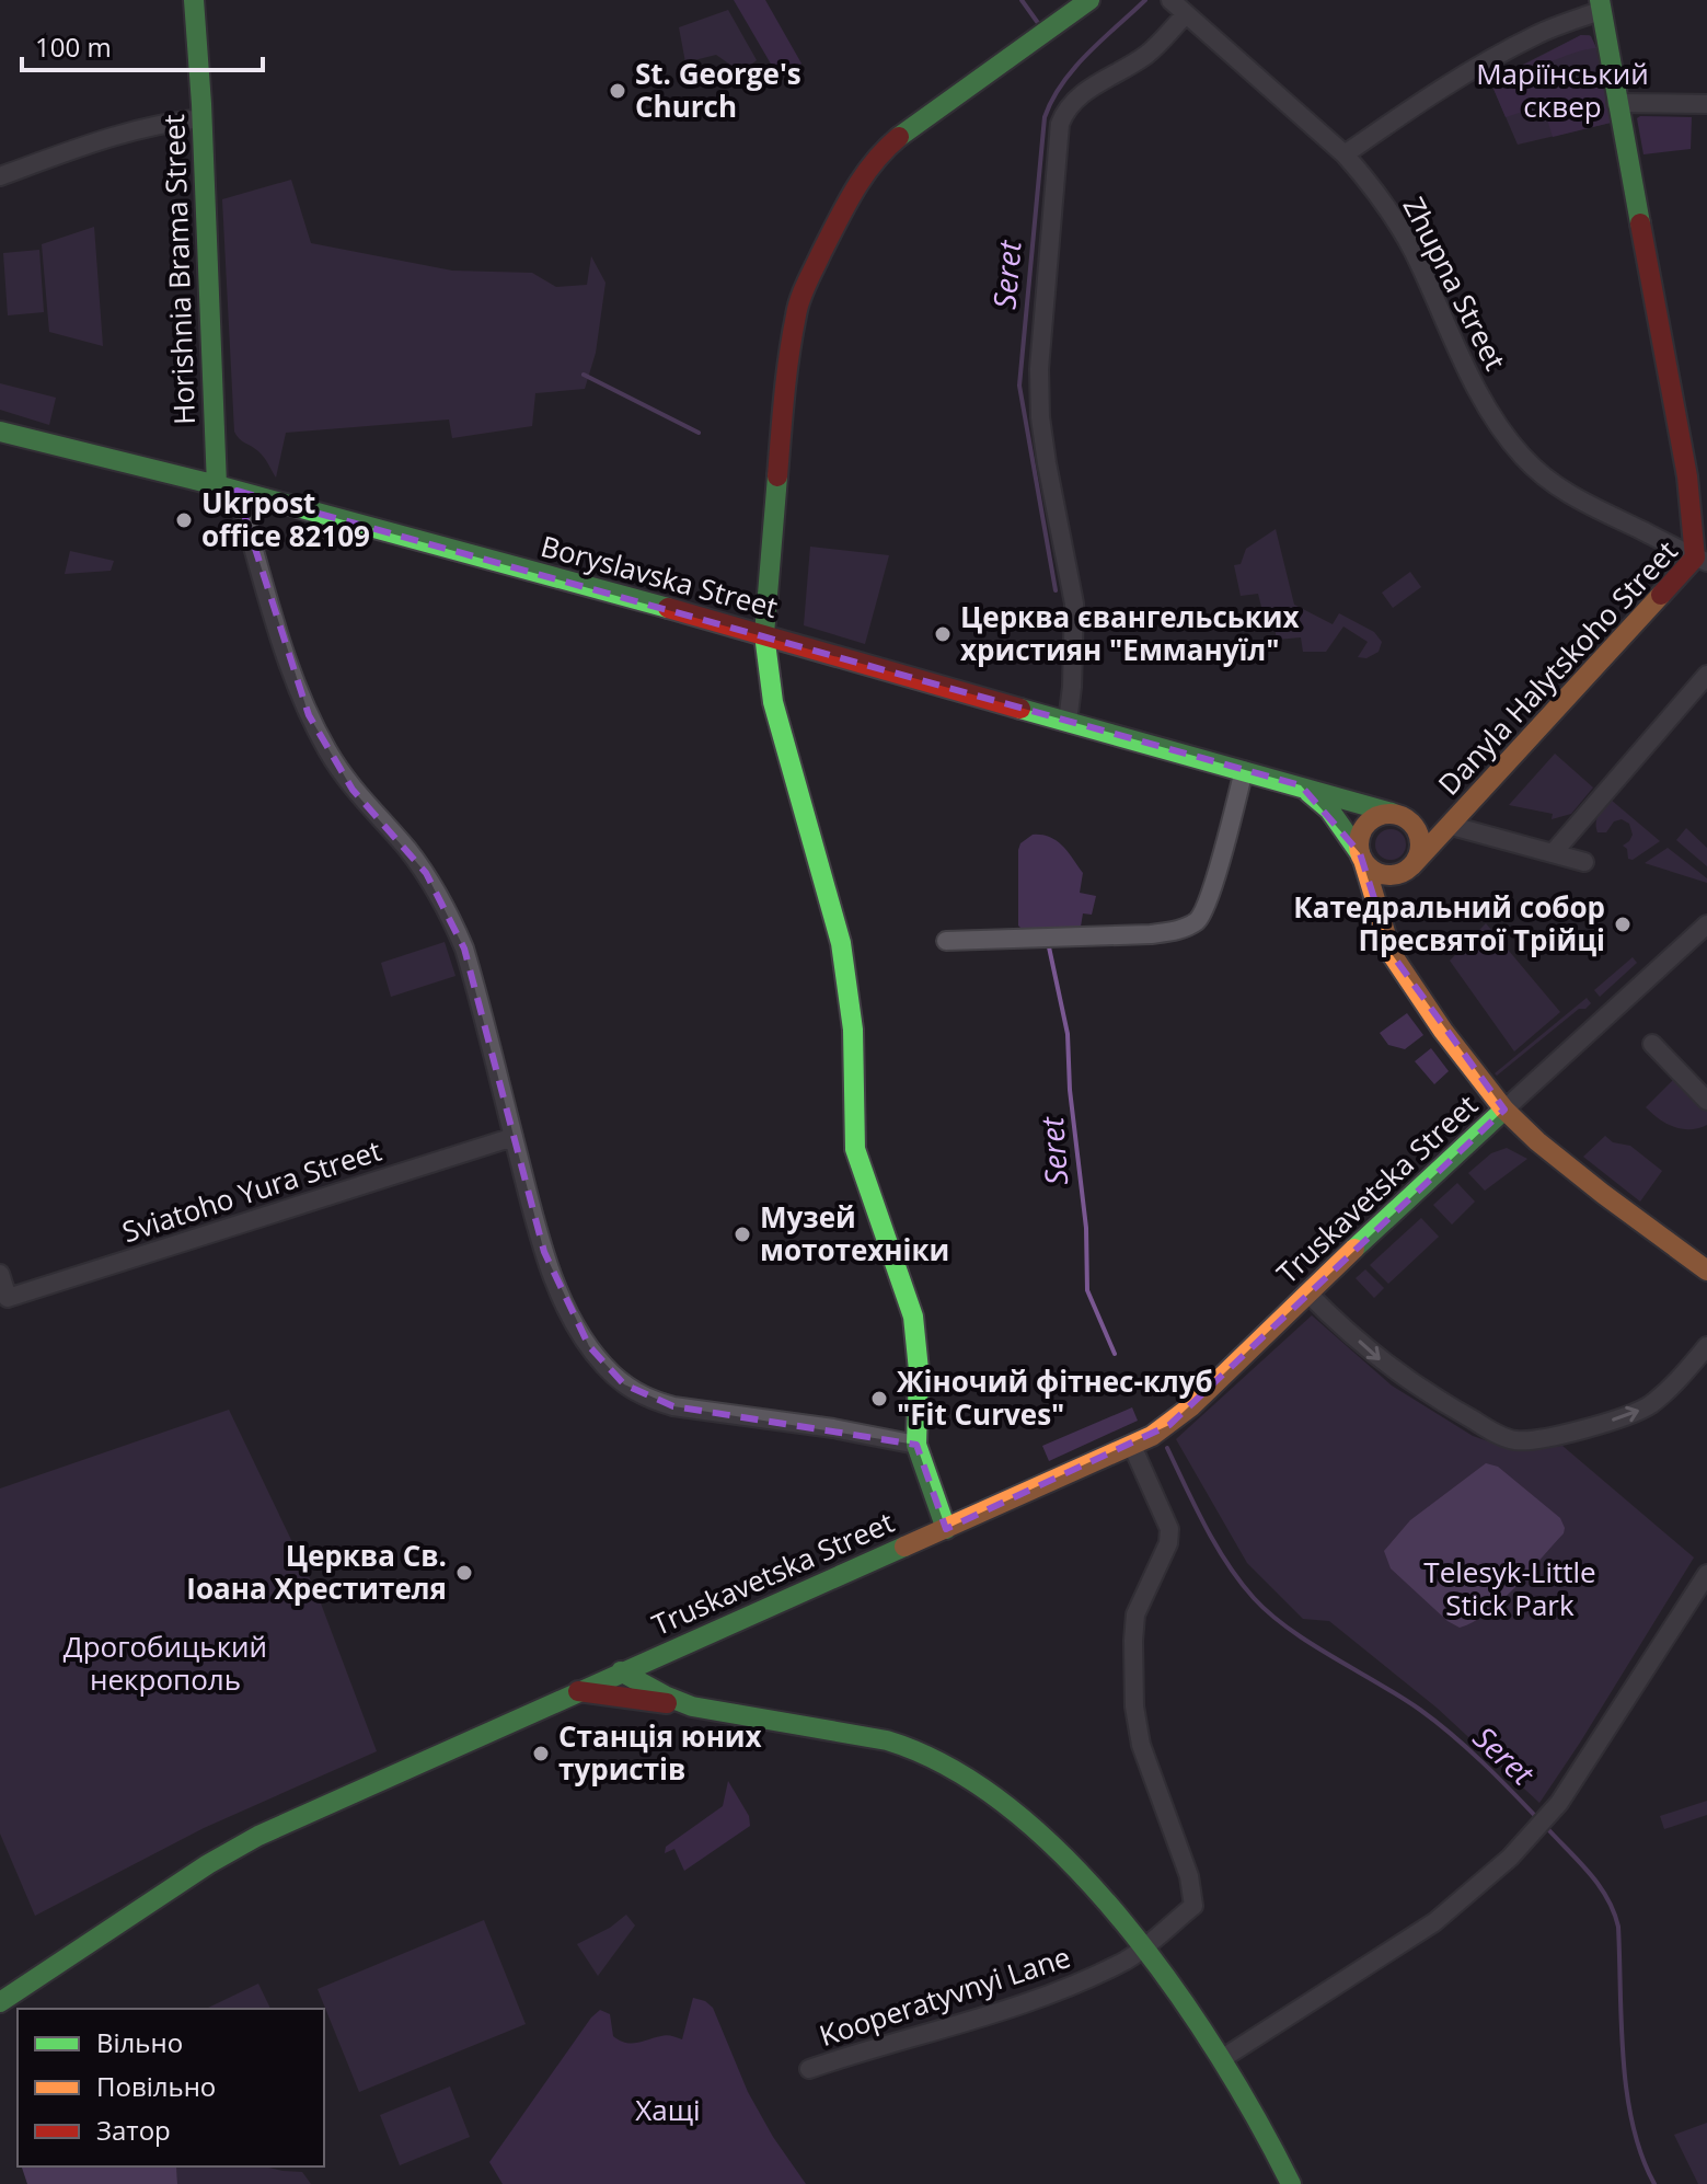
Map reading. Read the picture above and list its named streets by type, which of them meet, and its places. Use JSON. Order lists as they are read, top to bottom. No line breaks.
{"streets":{"street":["Horishnia Brama Street","Zhupna Street","Boryslavska Street","Danyla Halytskoho Street","Truskavetska Street","Sviatoho Yura Street","Kooperatyvnyi Lane"]},"crossings":[["Horishnia Brama Street","Boryslavska Street"],["Zhupna Street","Danyla Halytskoho Street"],["Boryslavska Street","Danyla Halytskoho Street"],["Boryslavska Street","Truskavetska Street"],["Truskavetska Street","Kooperatyvnyi Lane"]],"water":["Seret"],"parks":["Маріїнський сквер","Telesyk-Little Stick Park","Дрогобицький некрополь","Хащі"],"places":["St. George's Church","Ukrpost office 82109","Церква євангельських християн \"Еммануїл\"","Катедральний собор Пресвятої Трійці","Музей мототехніки","Жіночий фітнес-клуб \"Fit Curves\"","Церква Св. Іоана Хрестителя","Станція юних туристів"],"legend":["Вільно","Повільно","Затор"],"scale_bar":"100 m"}
